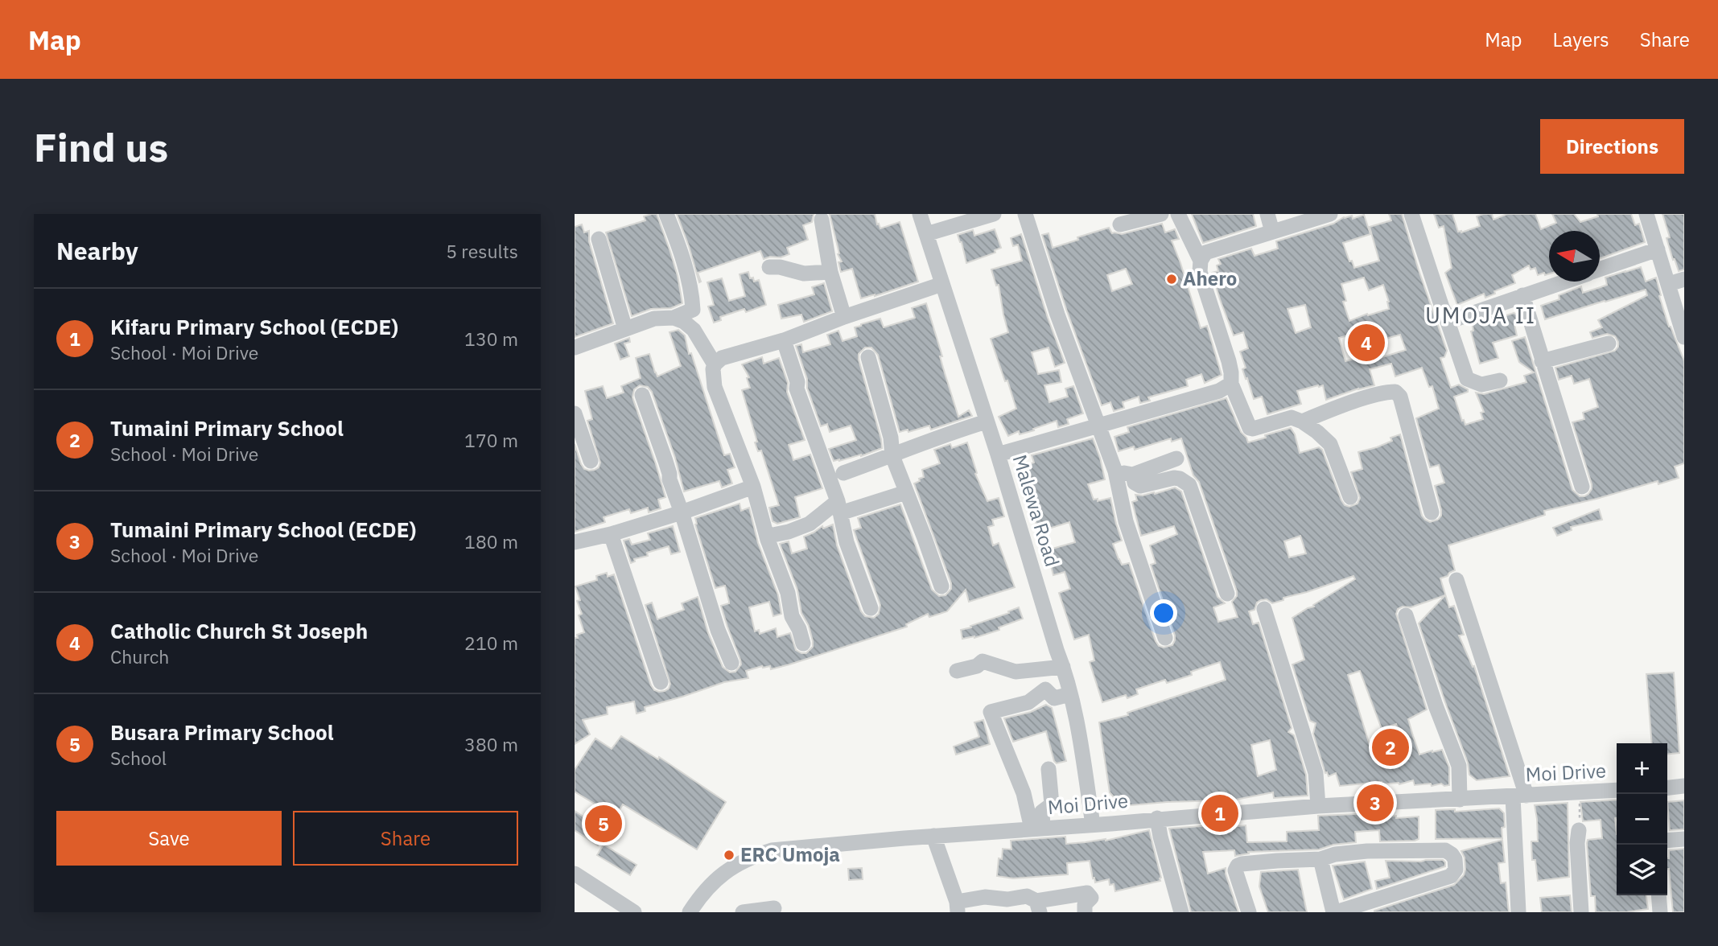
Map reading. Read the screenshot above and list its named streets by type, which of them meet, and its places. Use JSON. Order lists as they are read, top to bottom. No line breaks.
{"streets":{"street":["Malewa Road","Moi Drive"]},"crossings":[["Malewa Road","Moi Drive"]],"districts":["UMOJA II"],"places":["Ahero","ERC Umoja"],"north":"left","page":{"header":"Map","nav":["Map","Layers","Share"],"buttons":["Directions",["Save","Share"]],"title":"Find us","heading":["Nearby","5 results"],"list":[{"mark":"1","name":"Kifaru Primary School (ECDE)","note":"School · Moi Drive","value":"130 m"},{"mark":"2","name":"Tumaini Primary School","note":"School · Moi Drive","value":"170 m"},{"mark":"3","name":"Tumaini Primary School (ECDE)","note":"School · Moi Drive","value":"180 m"},{"mark":"4","name":"Catholic Church St Joseph","note":"Church","value":"210 m"},{"mark":"5","name":"Busara Primary School","note":"School","value":"380 m"}],"pins":["4","2","3","1","5"],"map_buttons":["+","−"]}}
